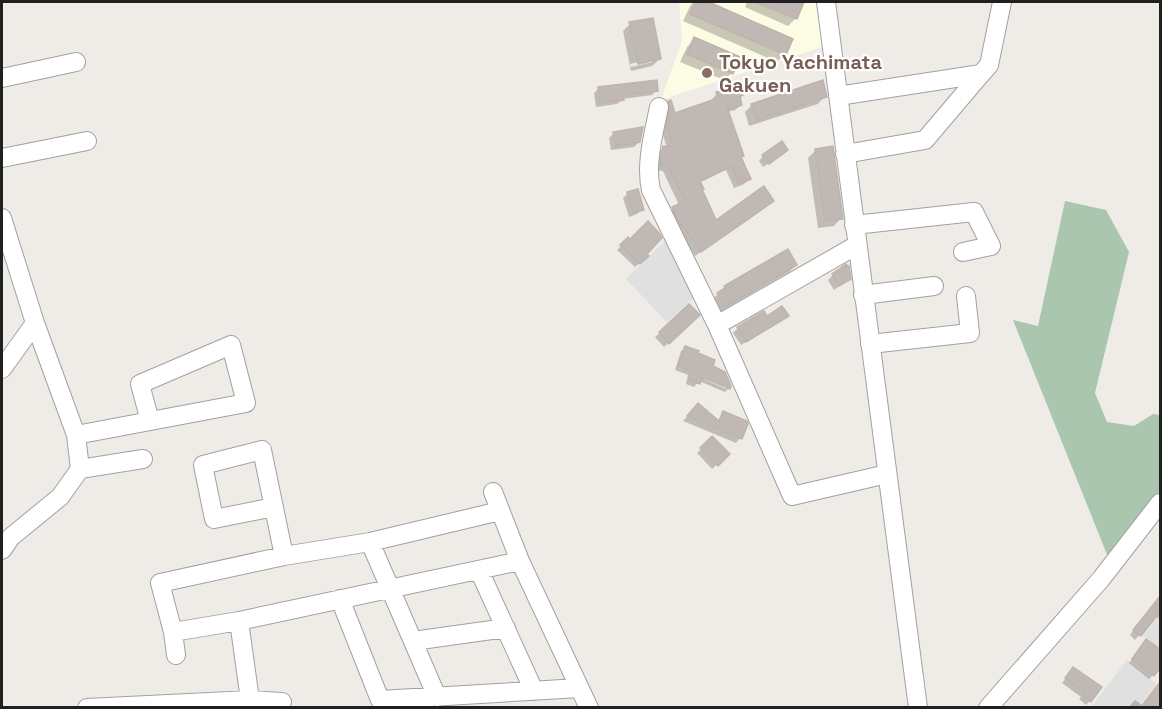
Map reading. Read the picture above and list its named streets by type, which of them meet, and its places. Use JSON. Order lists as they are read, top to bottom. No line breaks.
{"places":["Tokyo Yachimata Gakuen"]}
